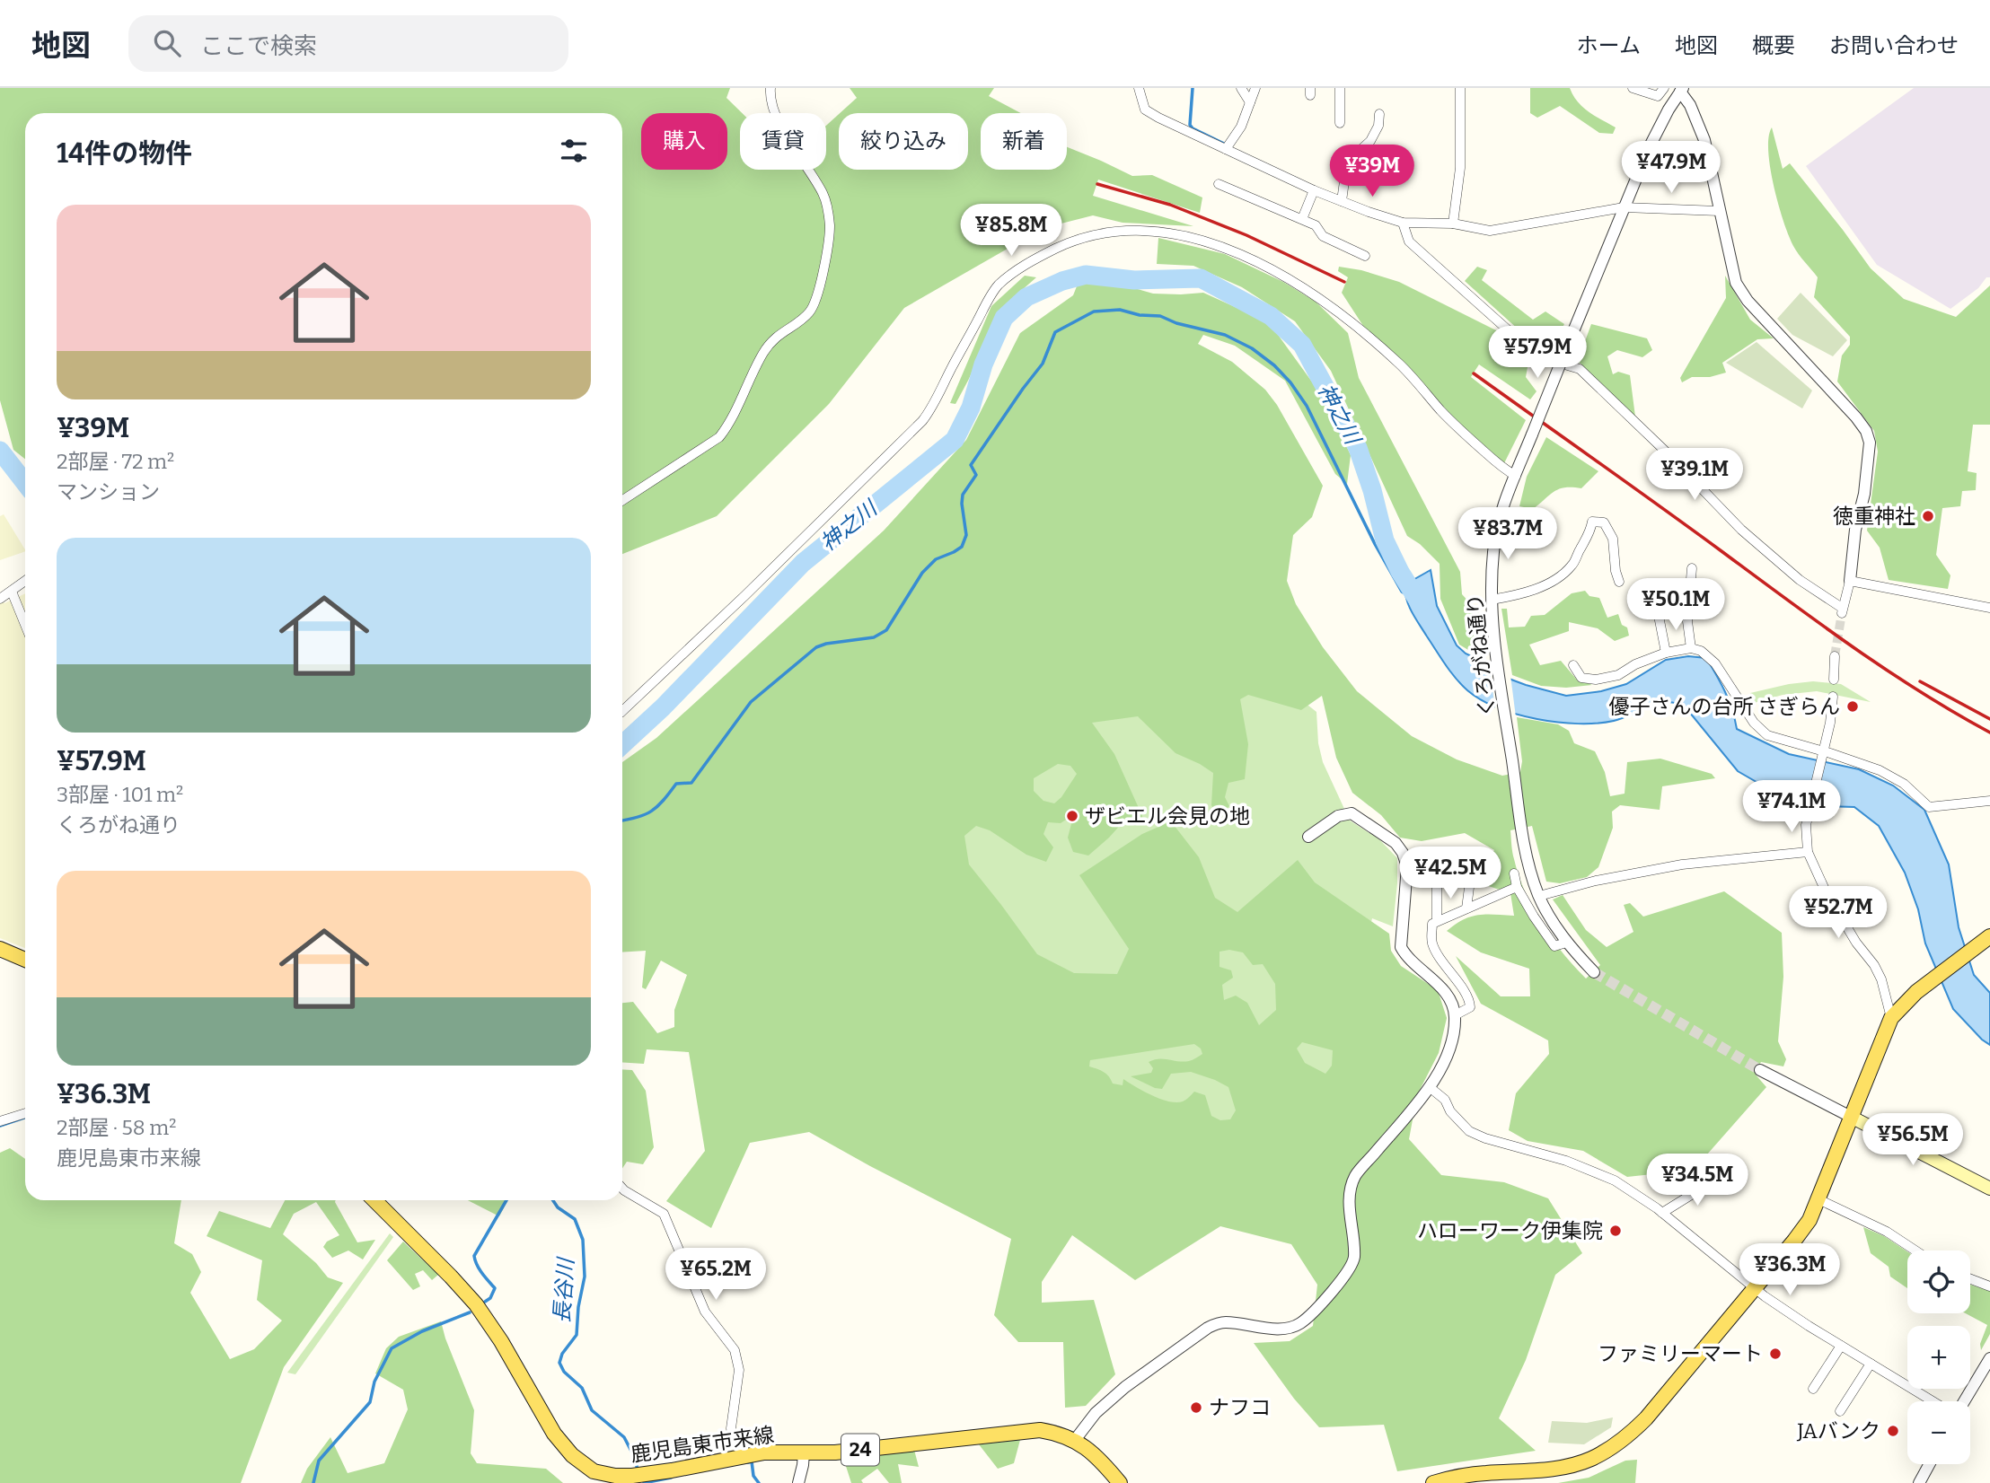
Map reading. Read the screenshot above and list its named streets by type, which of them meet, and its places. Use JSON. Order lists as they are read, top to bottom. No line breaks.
{"streets":{"main road":["鹿児島東市来線","24"],"street":["くろがね通り"]},"water":["神之川","長谷川"],"places":["徳重神社","優子さんの台所 さぎらん","ザビエル会見の地","ハローワーク伊集院","ファミリーマート","ナフコ","JAバンク"],"page":{"header":"地図","search":"ここで検索","nav":["ホーム","地図","概要","お問い合わせ"],"chip":["購入","賃貸","絞り込み","新着"],"heading":"14件の物件","price":["¥47.9M","¥39M","¥85.8M","¥57.9M","¥39.1M","¥83.7M","¥50.1M","¥74.1M","¥42.5M","¥52.7M","¥56.5M","¥34.5M","¥36.3M","¥65.2M"],"list":[{"name":"¥39M","note":"2部屋 · 72 m² · マンション"},{"name":"¥57.9M","note":"3部屋 · 101 m² · くろがね通り"},{"name":"¥36.3M","note":"2部屋 · 58 m² · 鹿児島東市来線"}],"map_buttons":["+","−"]}}
